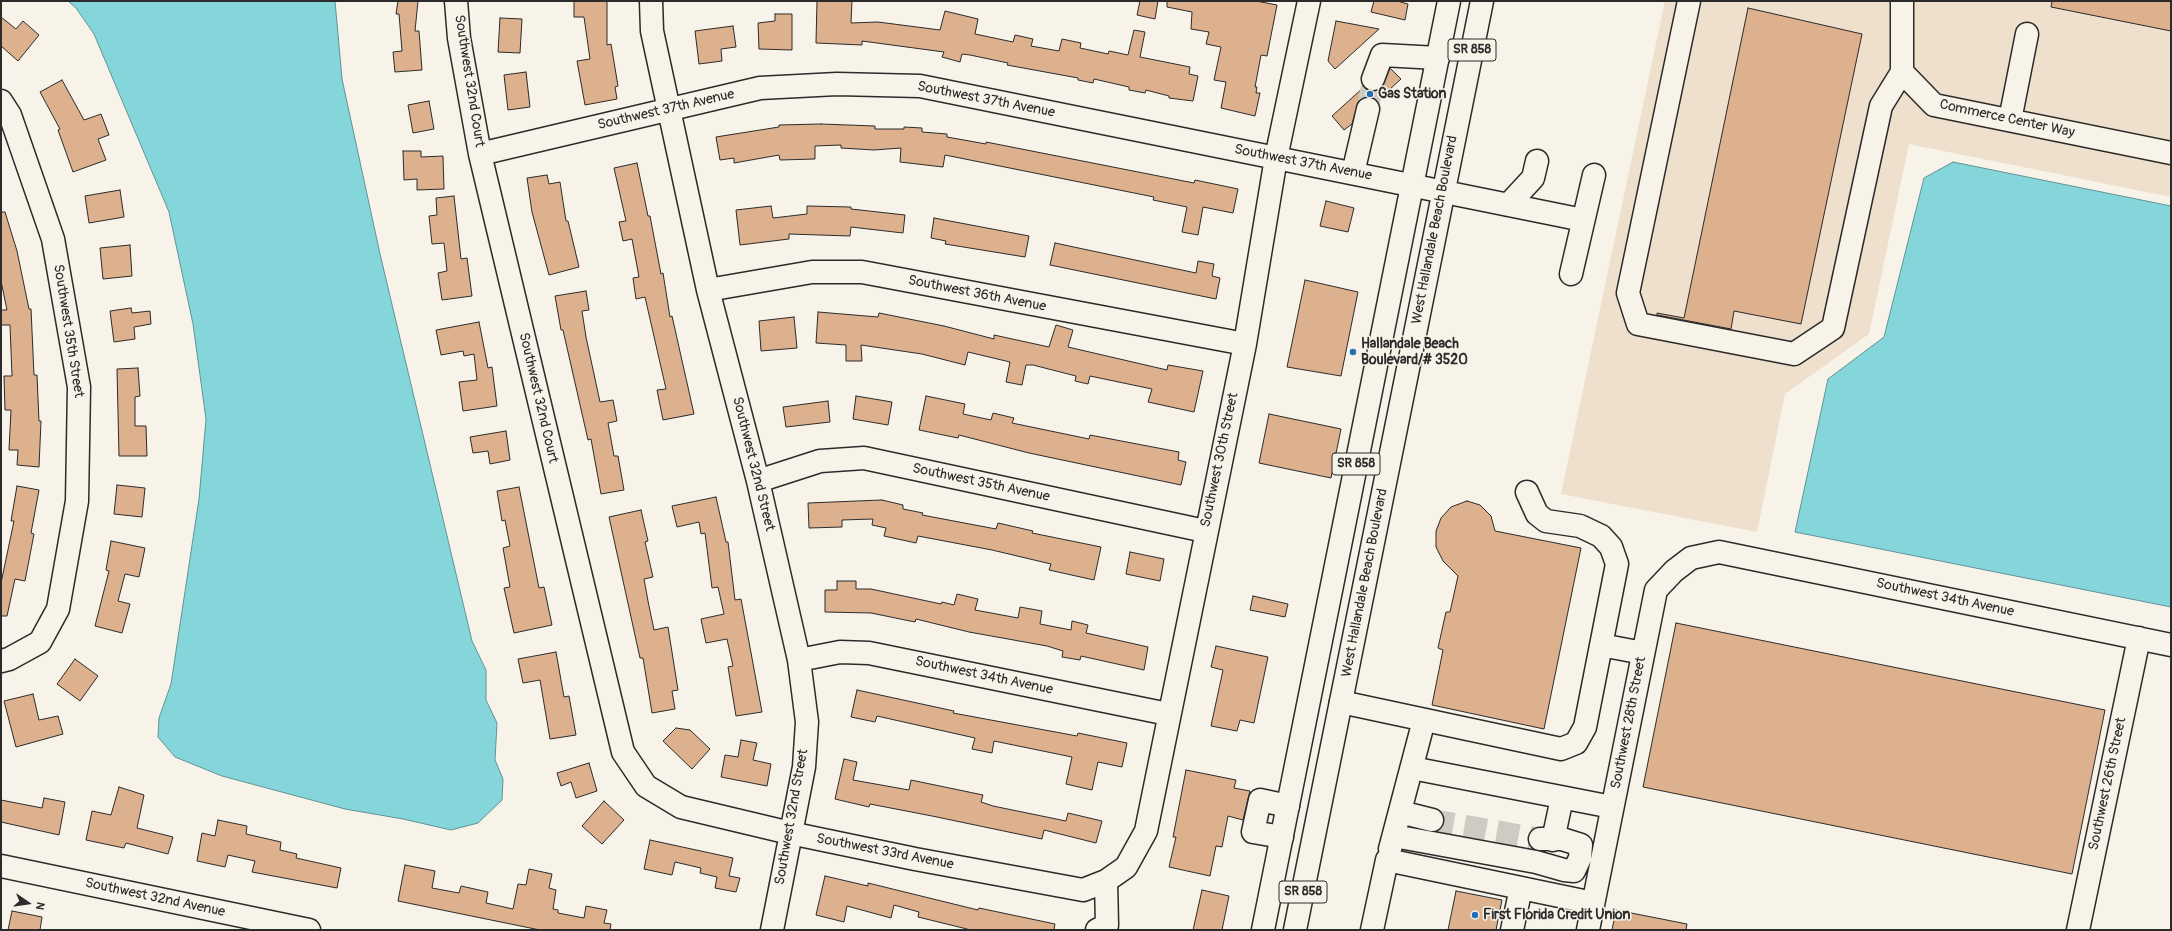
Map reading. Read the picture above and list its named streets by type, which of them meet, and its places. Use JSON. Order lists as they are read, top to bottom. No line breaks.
{"streets":{"street":["SR 858","Southwest 32nd Court","Southwest 37th Avenue","Commerce Center Way","West Hallandale Beach Boulevard","Southwest 36th Avenue","Southwest 35th Street","Southwest 30th Street","Southwest 32nd Street","Southwest 35th Avenue","Southwest 34th Avenue","Southwest 28th Street","Southwest 26th Street","Southwest 33rd Avenue","Southwest 32nd Avenue"]},"crossings":[["SR 858","Southwest 37th Avenue"],["Southwest 32nd Court","Southwest 37th Avenue"],["Southwest 32nd Court","Southwest 33rd Avenue"],["Southwest 37th Avenue","West Hallandale Beach Boulevard"],["Southwest 37th Avenue","Southwest 30th Street"],["Southwest 37th Avenue","Southwest 32nd Street"],["Southwest 36th Avenue","Southwest 30th Street"],["Southwest 36th Avenue","Southwest 32nd Street"],["Southwest 30th Street","Southwest 35th Avenue"],["Southwest 30th Street","Southwest 34th Avenue"],["Southwest 30th Street","Southwest 33rd Avenue"],["Southwest 32nd Street","Southwest 35th Avenue"],["Southwest 32nd Street","Southwest 34th Avenue"],["Southwest 32nd Street","Southwest 33rd Avenue"],["Southwest 34th Avenue","Southwest 28th Street"],["Southwest 34th Avenue","Southwest 26th Street"]],"places":["Gas Station","Hallandale Beach Boulevard/# 3520","First Florida Credit Union"],"north":"right"}
